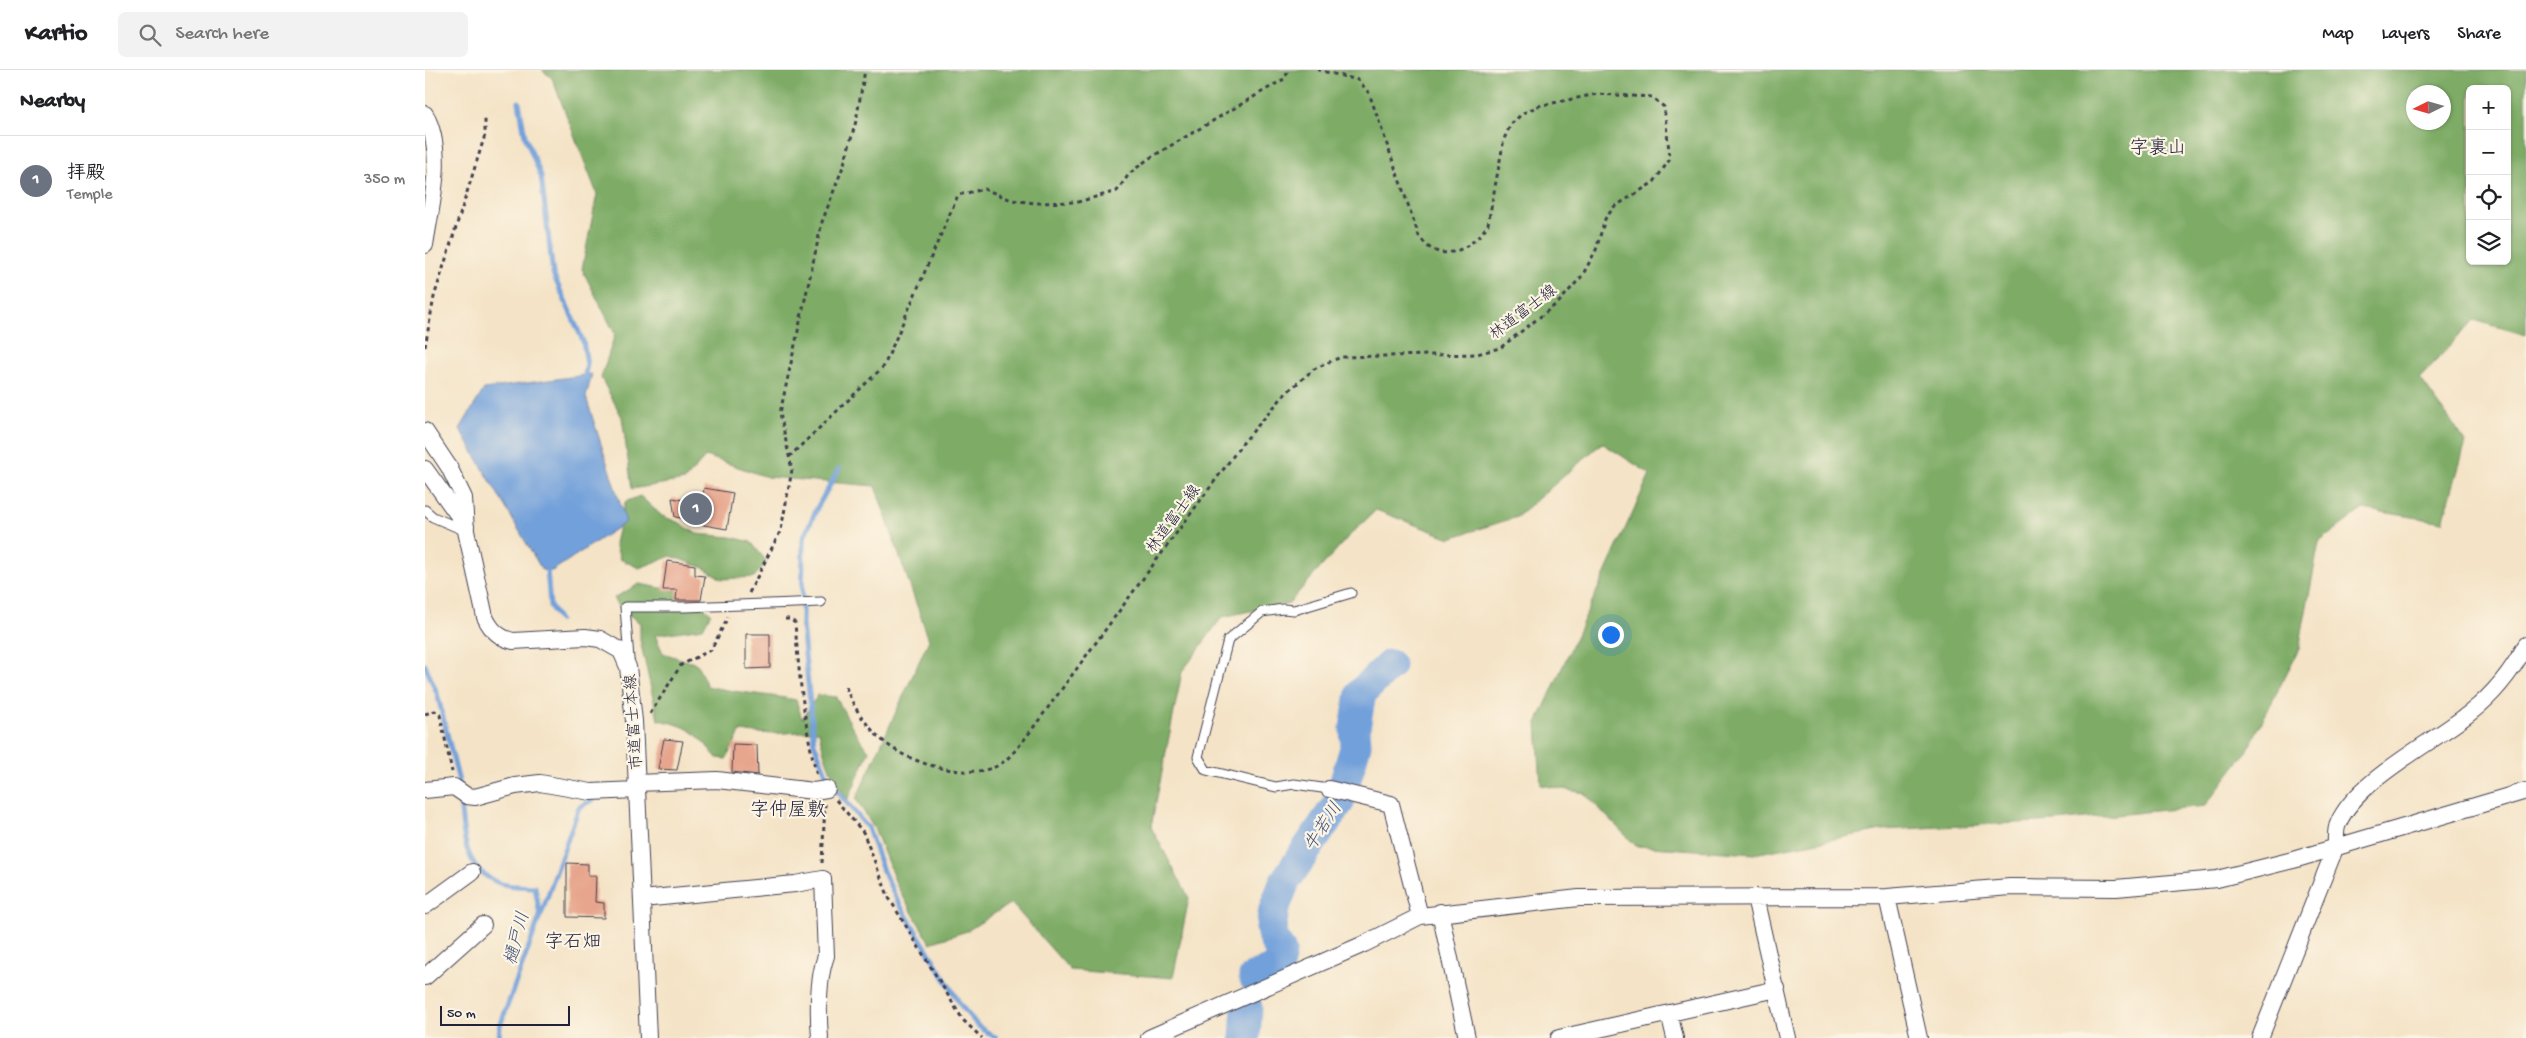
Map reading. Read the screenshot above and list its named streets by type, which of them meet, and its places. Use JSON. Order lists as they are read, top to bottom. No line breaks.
{"streets":{"street":["市道富士本線"],"path":["林道富士線"]},"districts":["字裏山","字仲屋敷","字石畑"],"water":["牛若川","樋戸川"],"scale_bar":"50 m","north":"left","page":{"header":"Kartio","search":"Search here","nav":["Map","Layers","Share"],"heading":"Nearby","map_buttons":["+","−"],"list":[{"mark":"1","name":"拝殿","note":"Temple","value":"350 m"}],"pins":"1","scale":"50 m"}}
